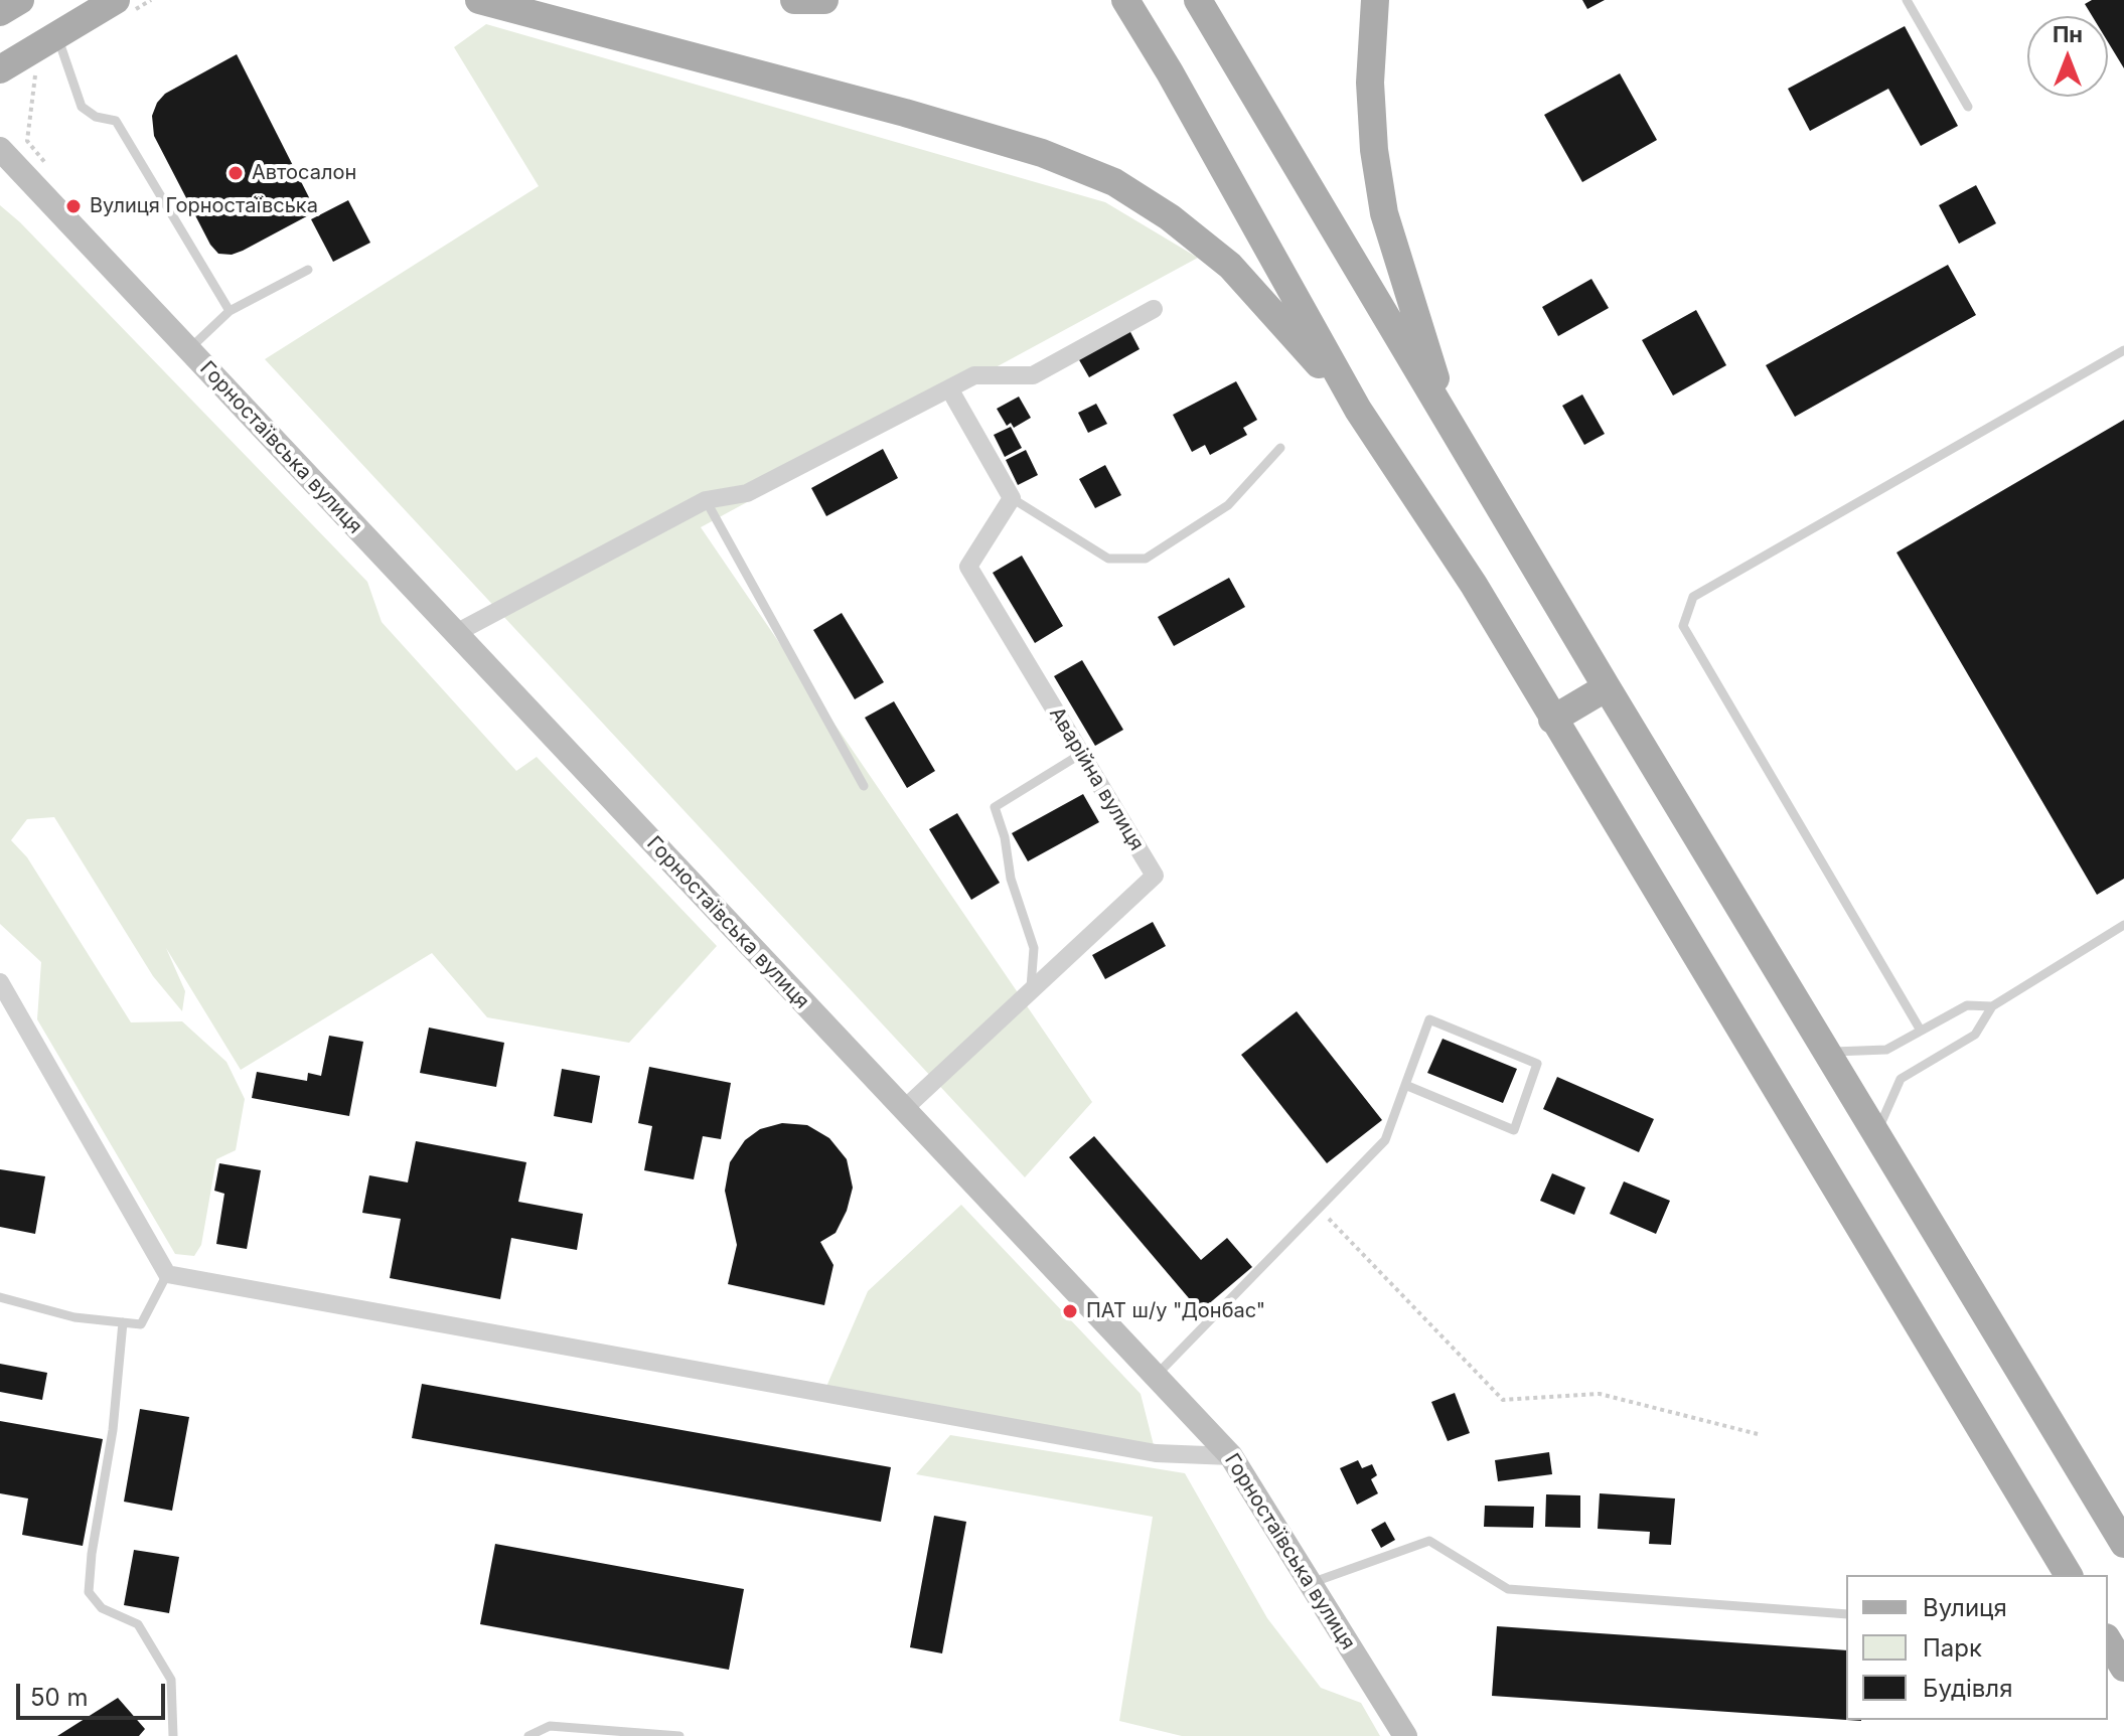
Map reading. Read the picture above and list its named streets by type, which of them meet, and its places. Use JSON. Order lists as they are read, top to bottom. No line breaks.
{"streets":{"main road":["Горностаївська вулиця"],"street":["Аварійна вулиця"]},"crossings":[["Горностаївська вулиця","Аварійна вулиця"]],"places":["Автосалон","Вулиця Горностаївська","ПАТ ш/у \"Донбас\""],"legend":["Вулиця","Парк","Будівля"],"scale_bar":"50 m","north":"top"}
